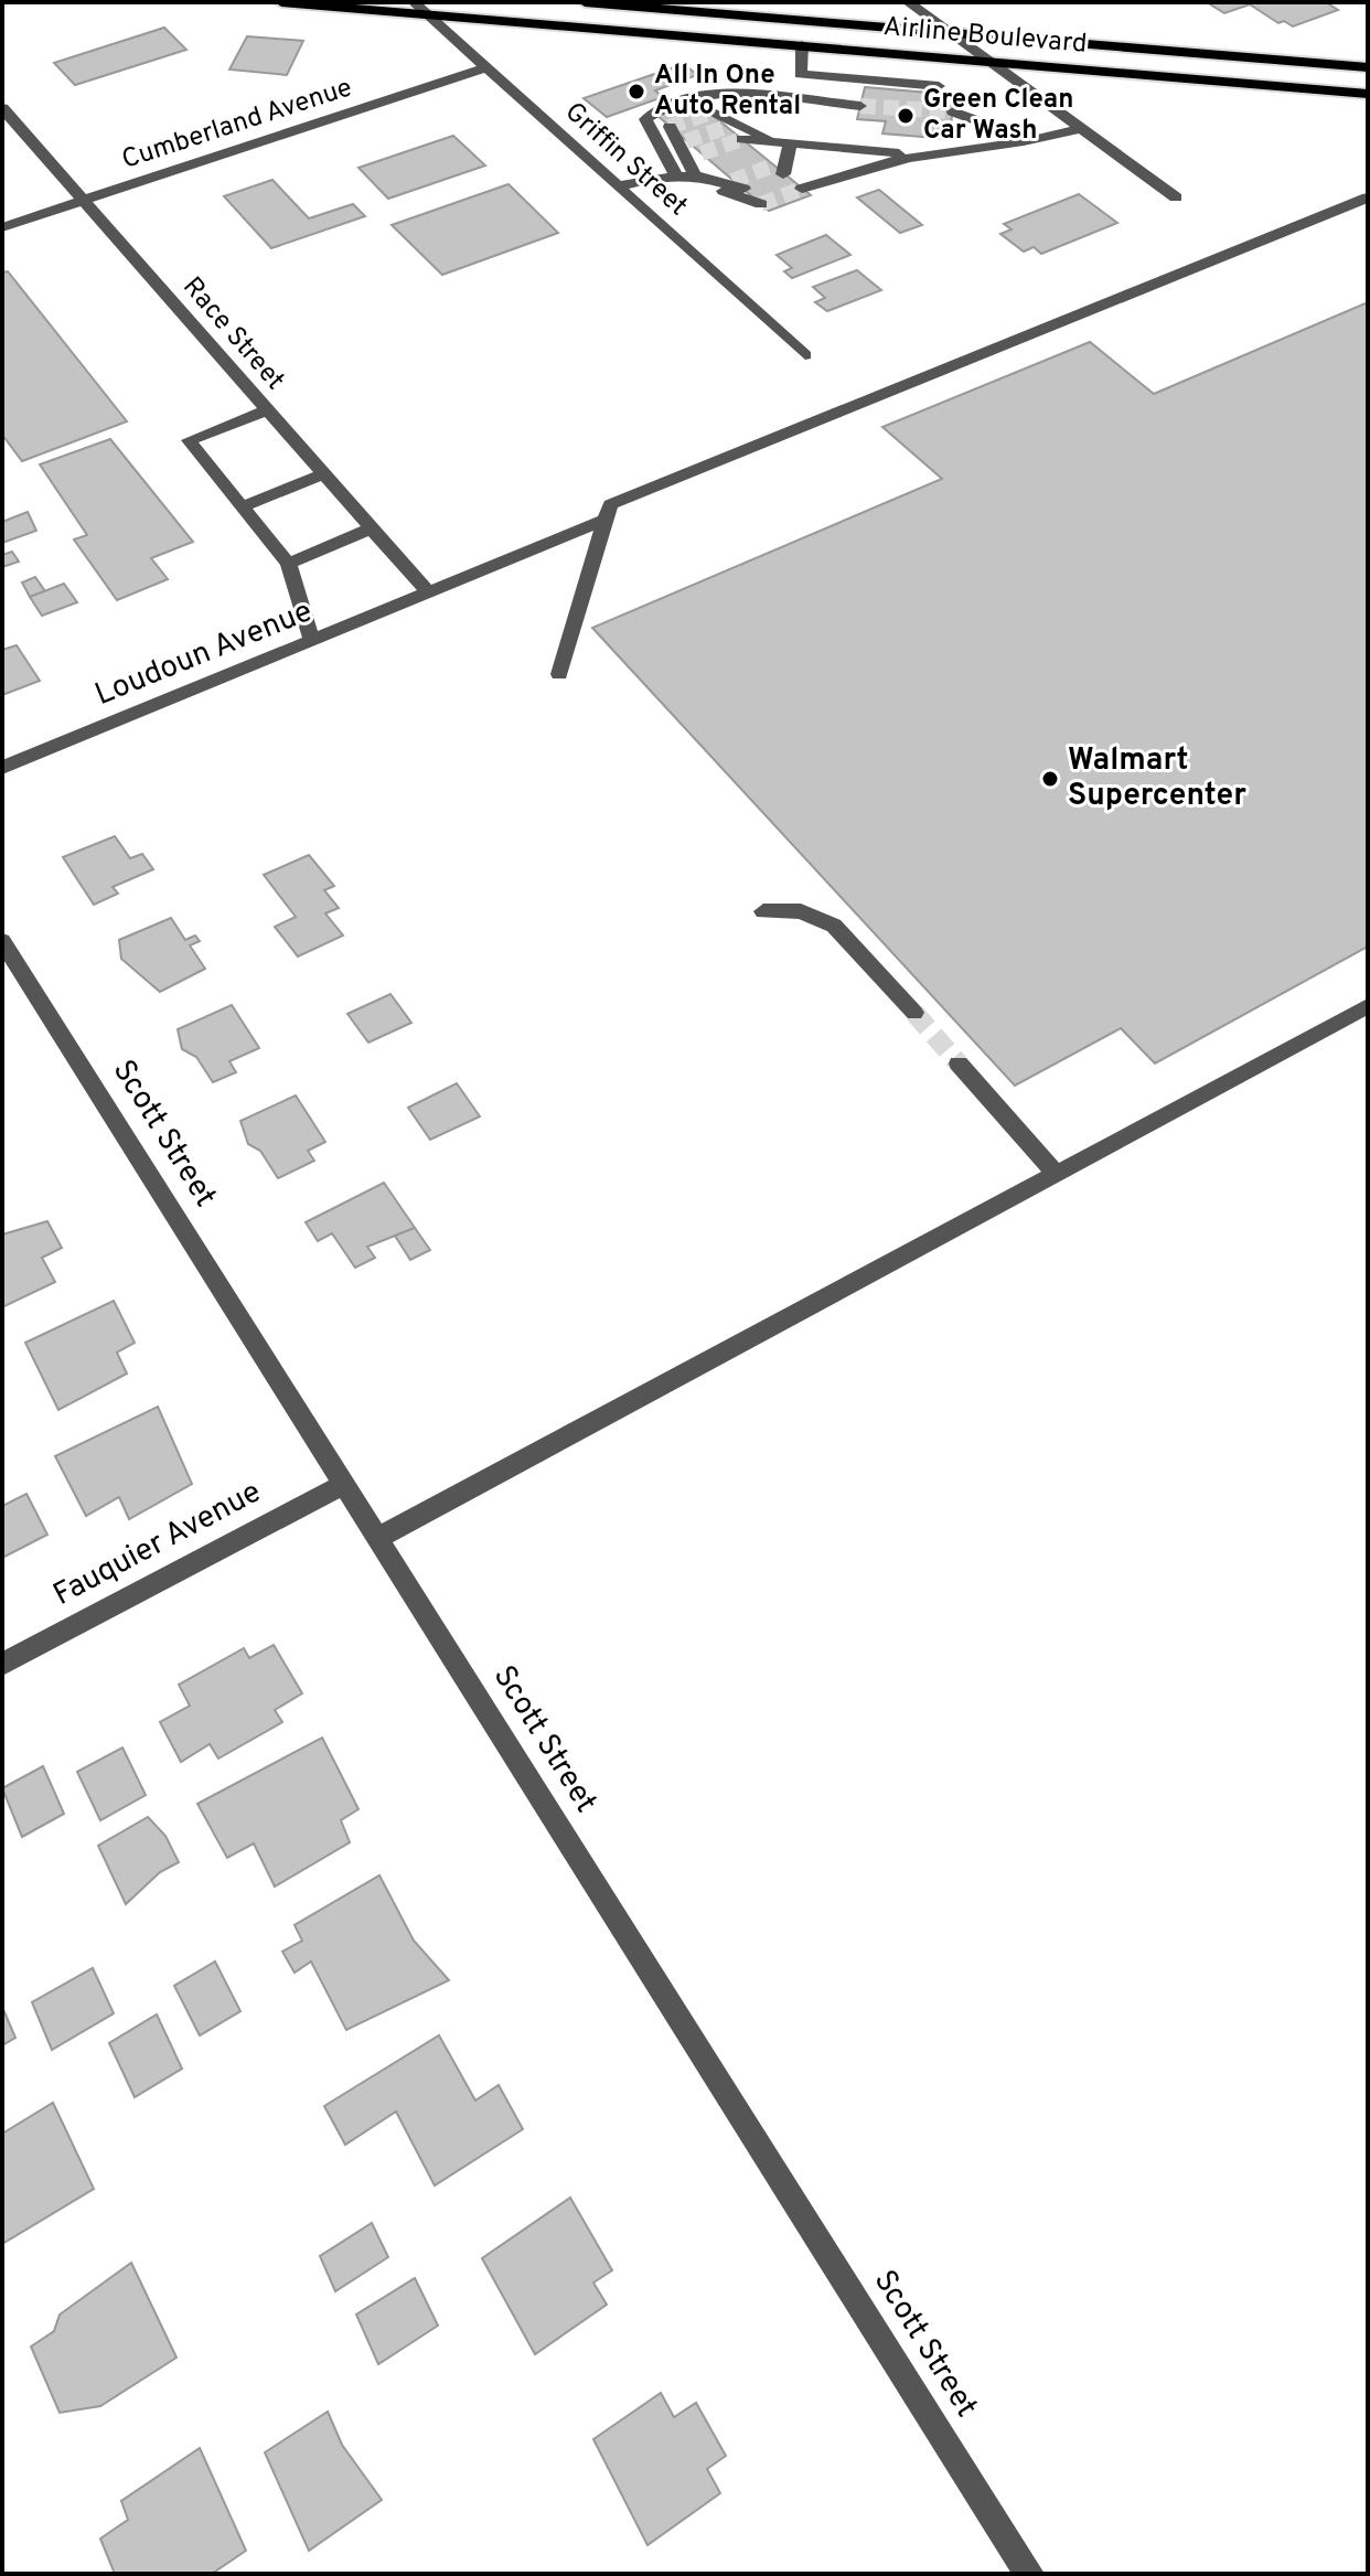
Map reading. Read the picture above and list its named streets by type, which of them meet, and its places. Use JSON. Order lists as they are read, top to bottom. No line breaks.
{"streets":{"main road":["Airline Boulevard"],"street":["Cumberland Avenue","Griffin Street","Race Street","Loudoun Avenue","Scott Street","Fauquier Avenue"]},"crossings":[["Airline Boulevard","Griffin Street"],["Cumberland Avenue","Griffin Street"],["Cumberland Avenue","Race Street"],["Race Street","Loudoun Avenue"],["Scott Street","Fauquier Avenue"]],"places":["All In One Auto Rental","Green Clean Car Wash","Walmart Supercenter"]}
